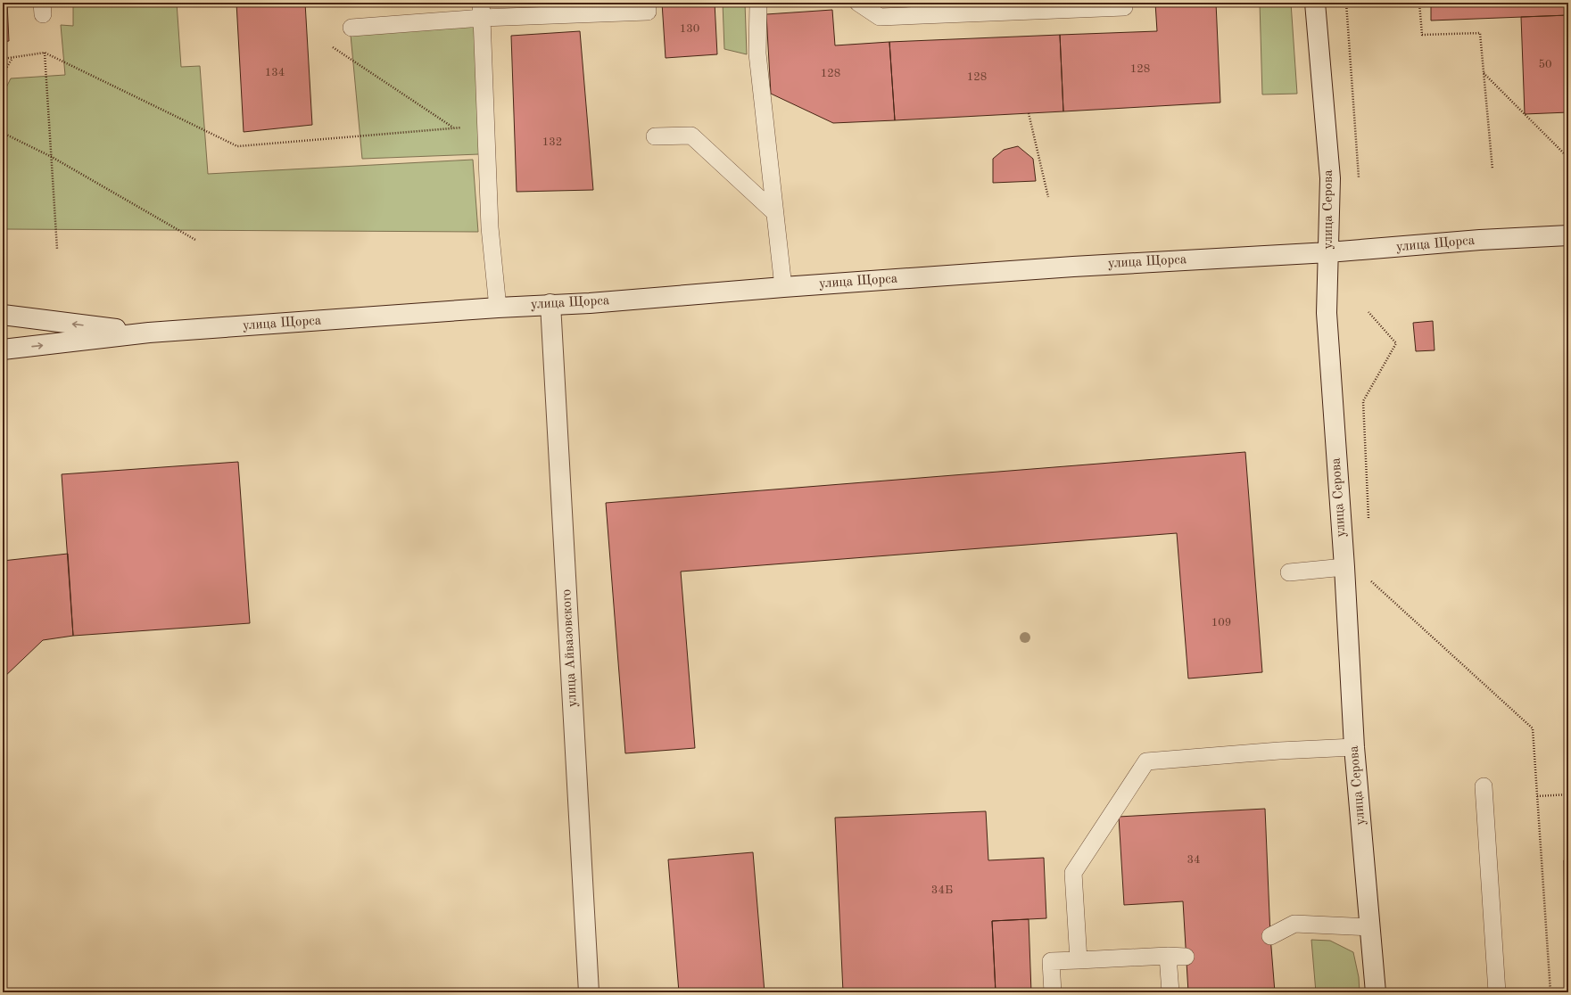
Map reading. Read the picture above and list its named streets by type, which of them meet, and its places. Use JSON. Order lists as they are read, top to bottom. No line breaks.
{"streets":{"main road":["улица Серова","улица Щорса","улица Айвазовского"]},"crossings":[["улица Серова","улица Щорса"],["улица Щорса","улица Айвазовского"]],"house_numbers":["130","50","128","134","128","128","132","109","34","34Б"]}
